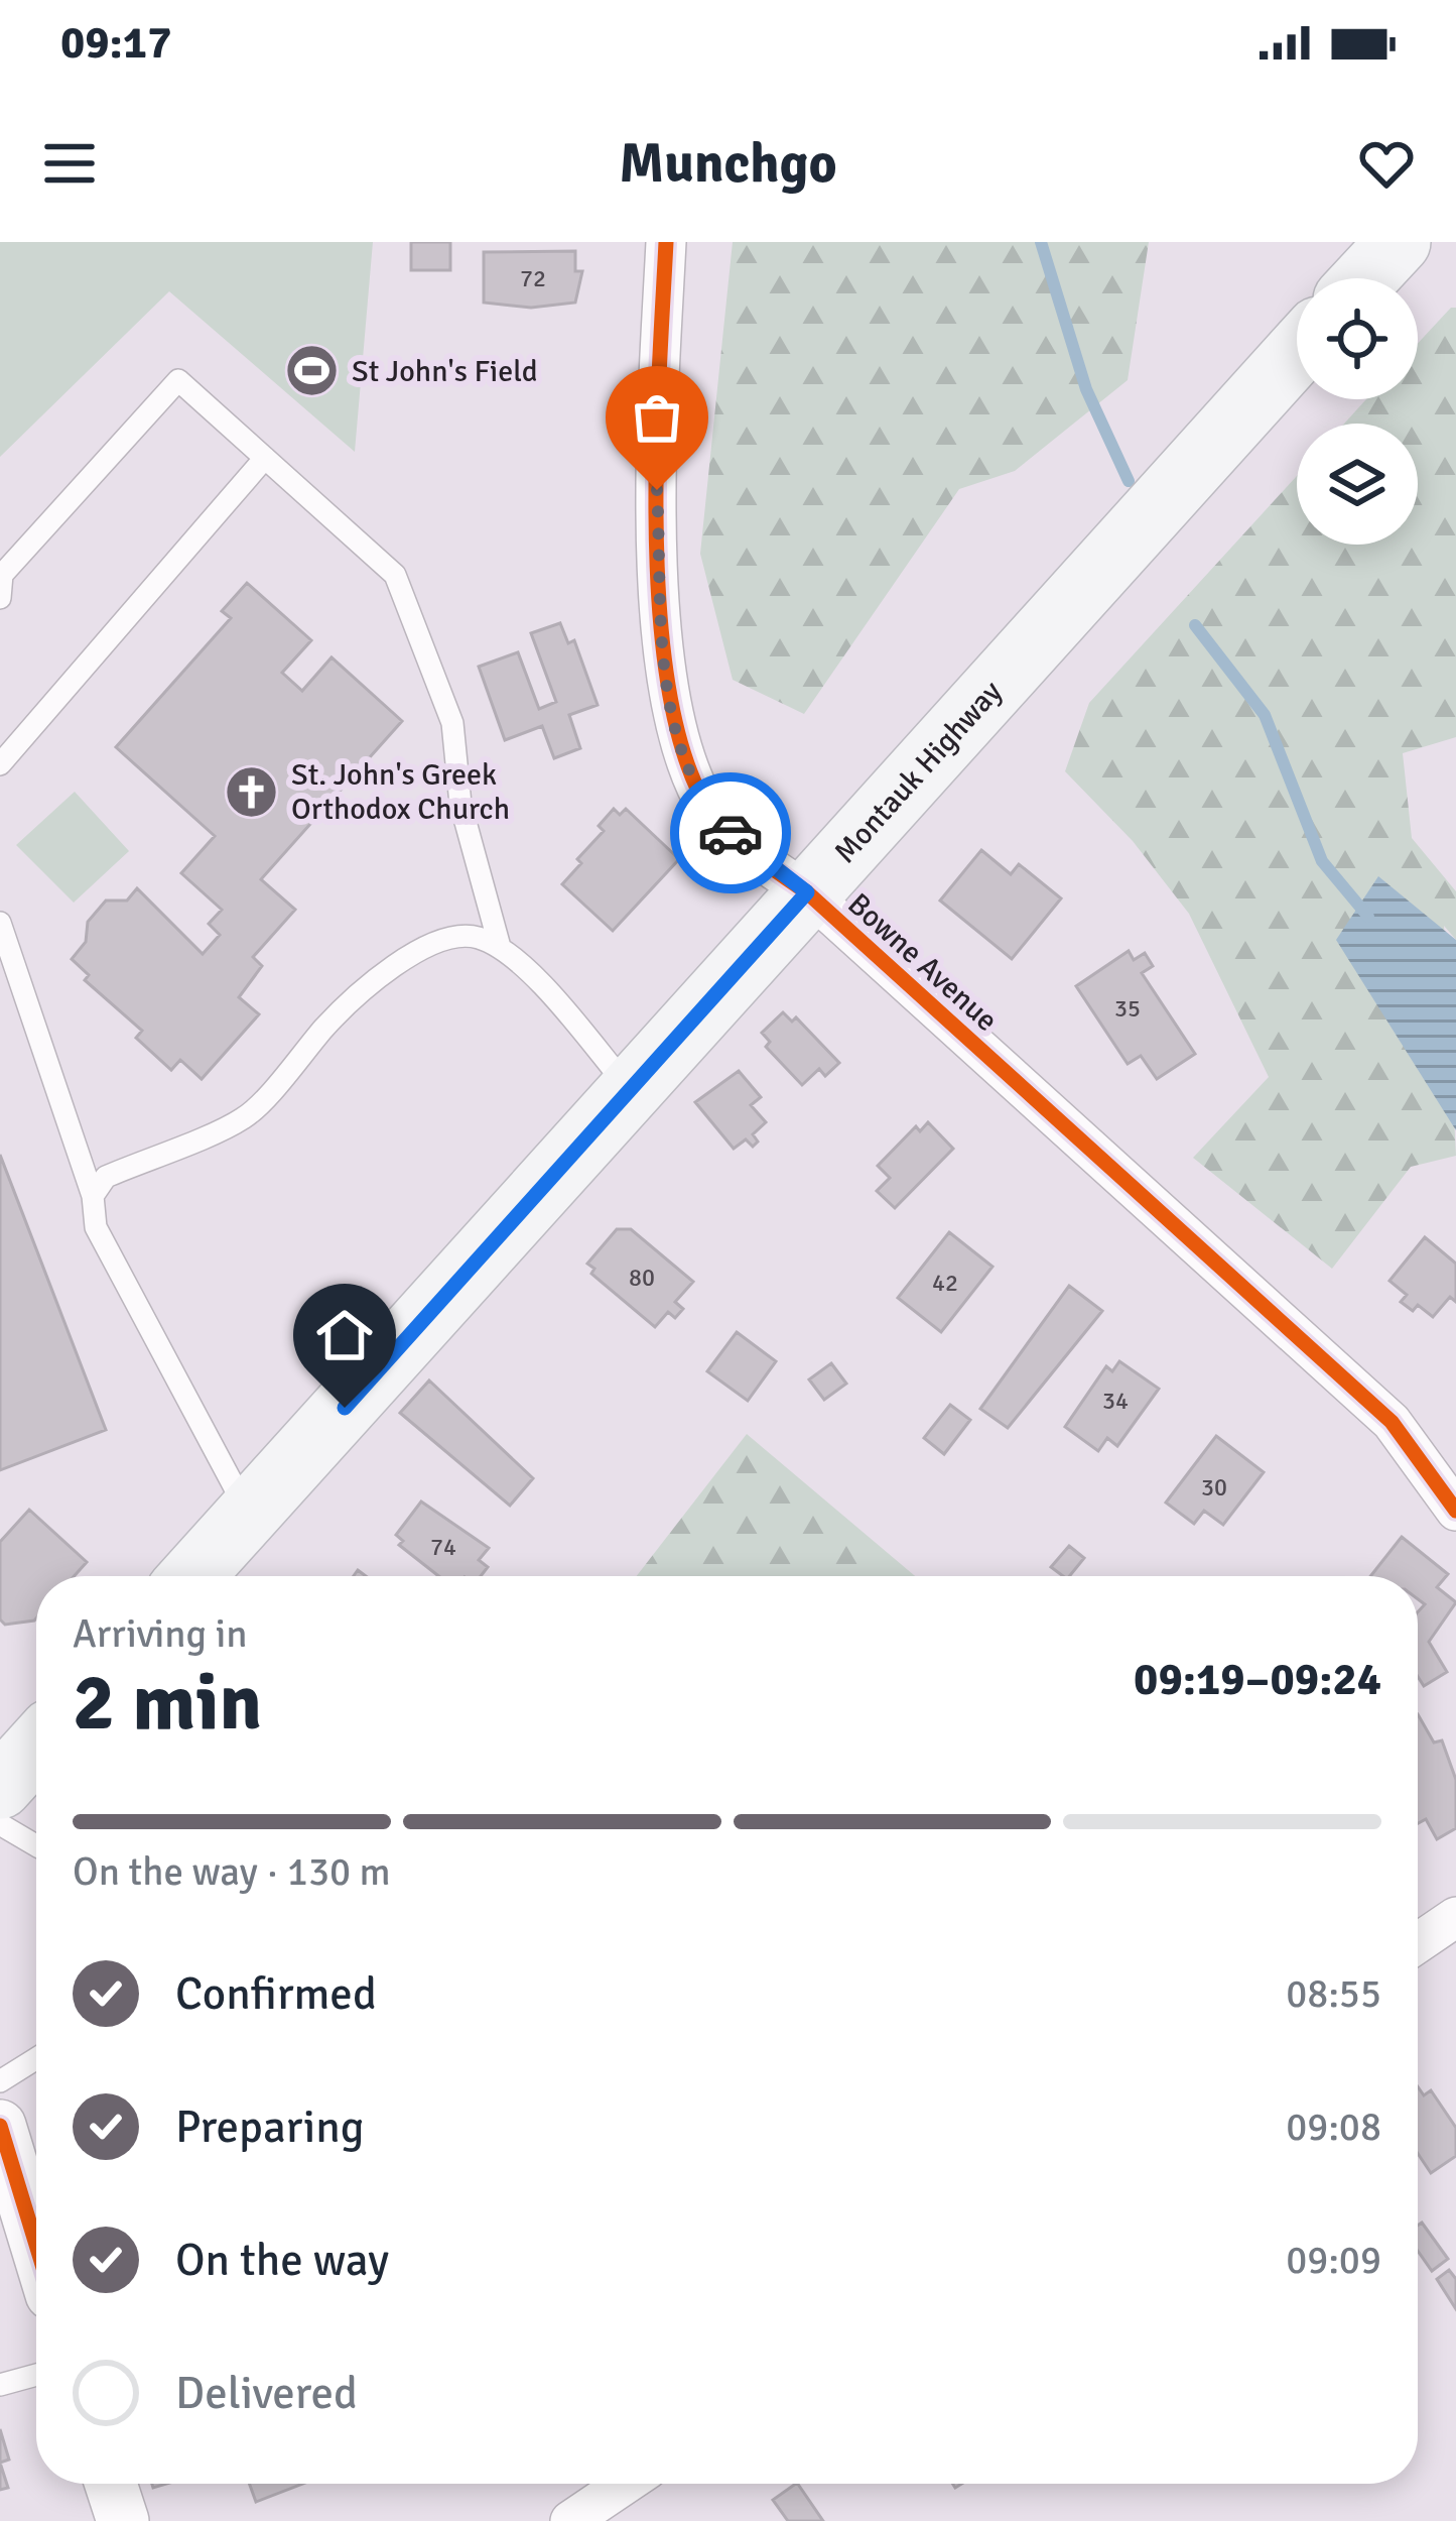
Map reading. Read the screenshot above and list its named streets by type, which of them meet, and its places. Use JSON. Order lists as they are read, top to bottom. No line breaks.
{"streets":{"main road":["Montauk Highway"],"street":["Bowne Avenue"]},"crossings":[["Montauk Highway","Bowne Avenue"]],"places":{"sports":["St John's Field"],"church":["St. John's Greek Orthodox Church"]},"house_numbers":["72","35","80","42","34","30","74"],"page":{"status":"09:17","header":"Munchgo","heading":["2 min","Arriving in","09:19–09:24"],"bar":"On the way · 130 m","list":[["Confirmed","08:55"],["Preparing","09:08"],["On the way","09:09"],"Delivered"]}}
